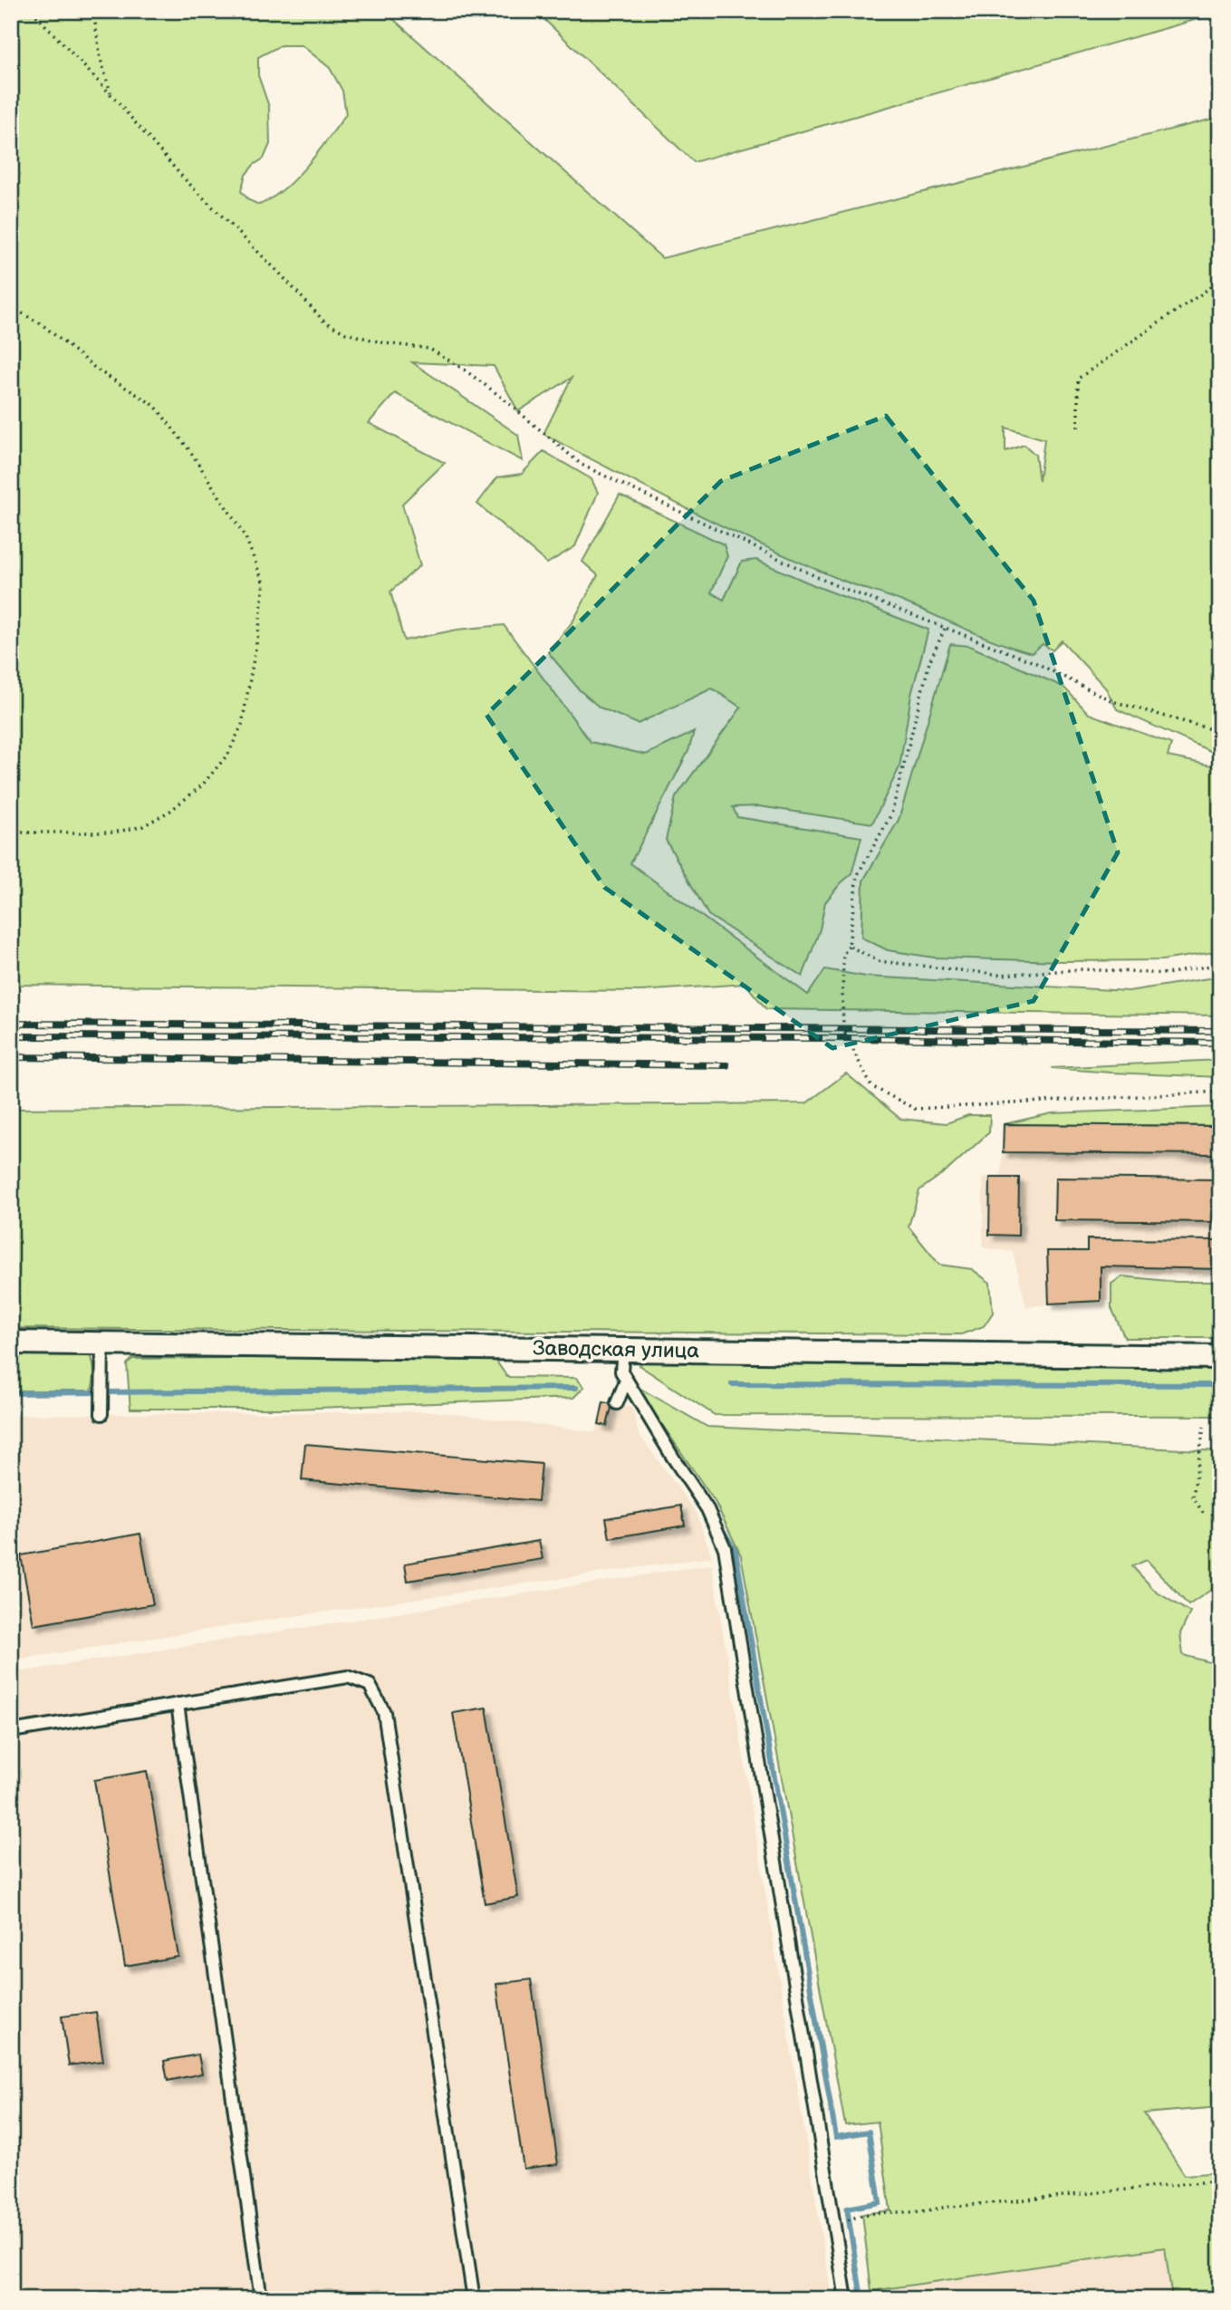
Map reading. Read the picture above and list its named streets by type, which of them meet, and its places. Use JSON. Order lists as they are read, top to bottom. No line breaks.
{"streets":{"street":["Заводская улица"]}}
